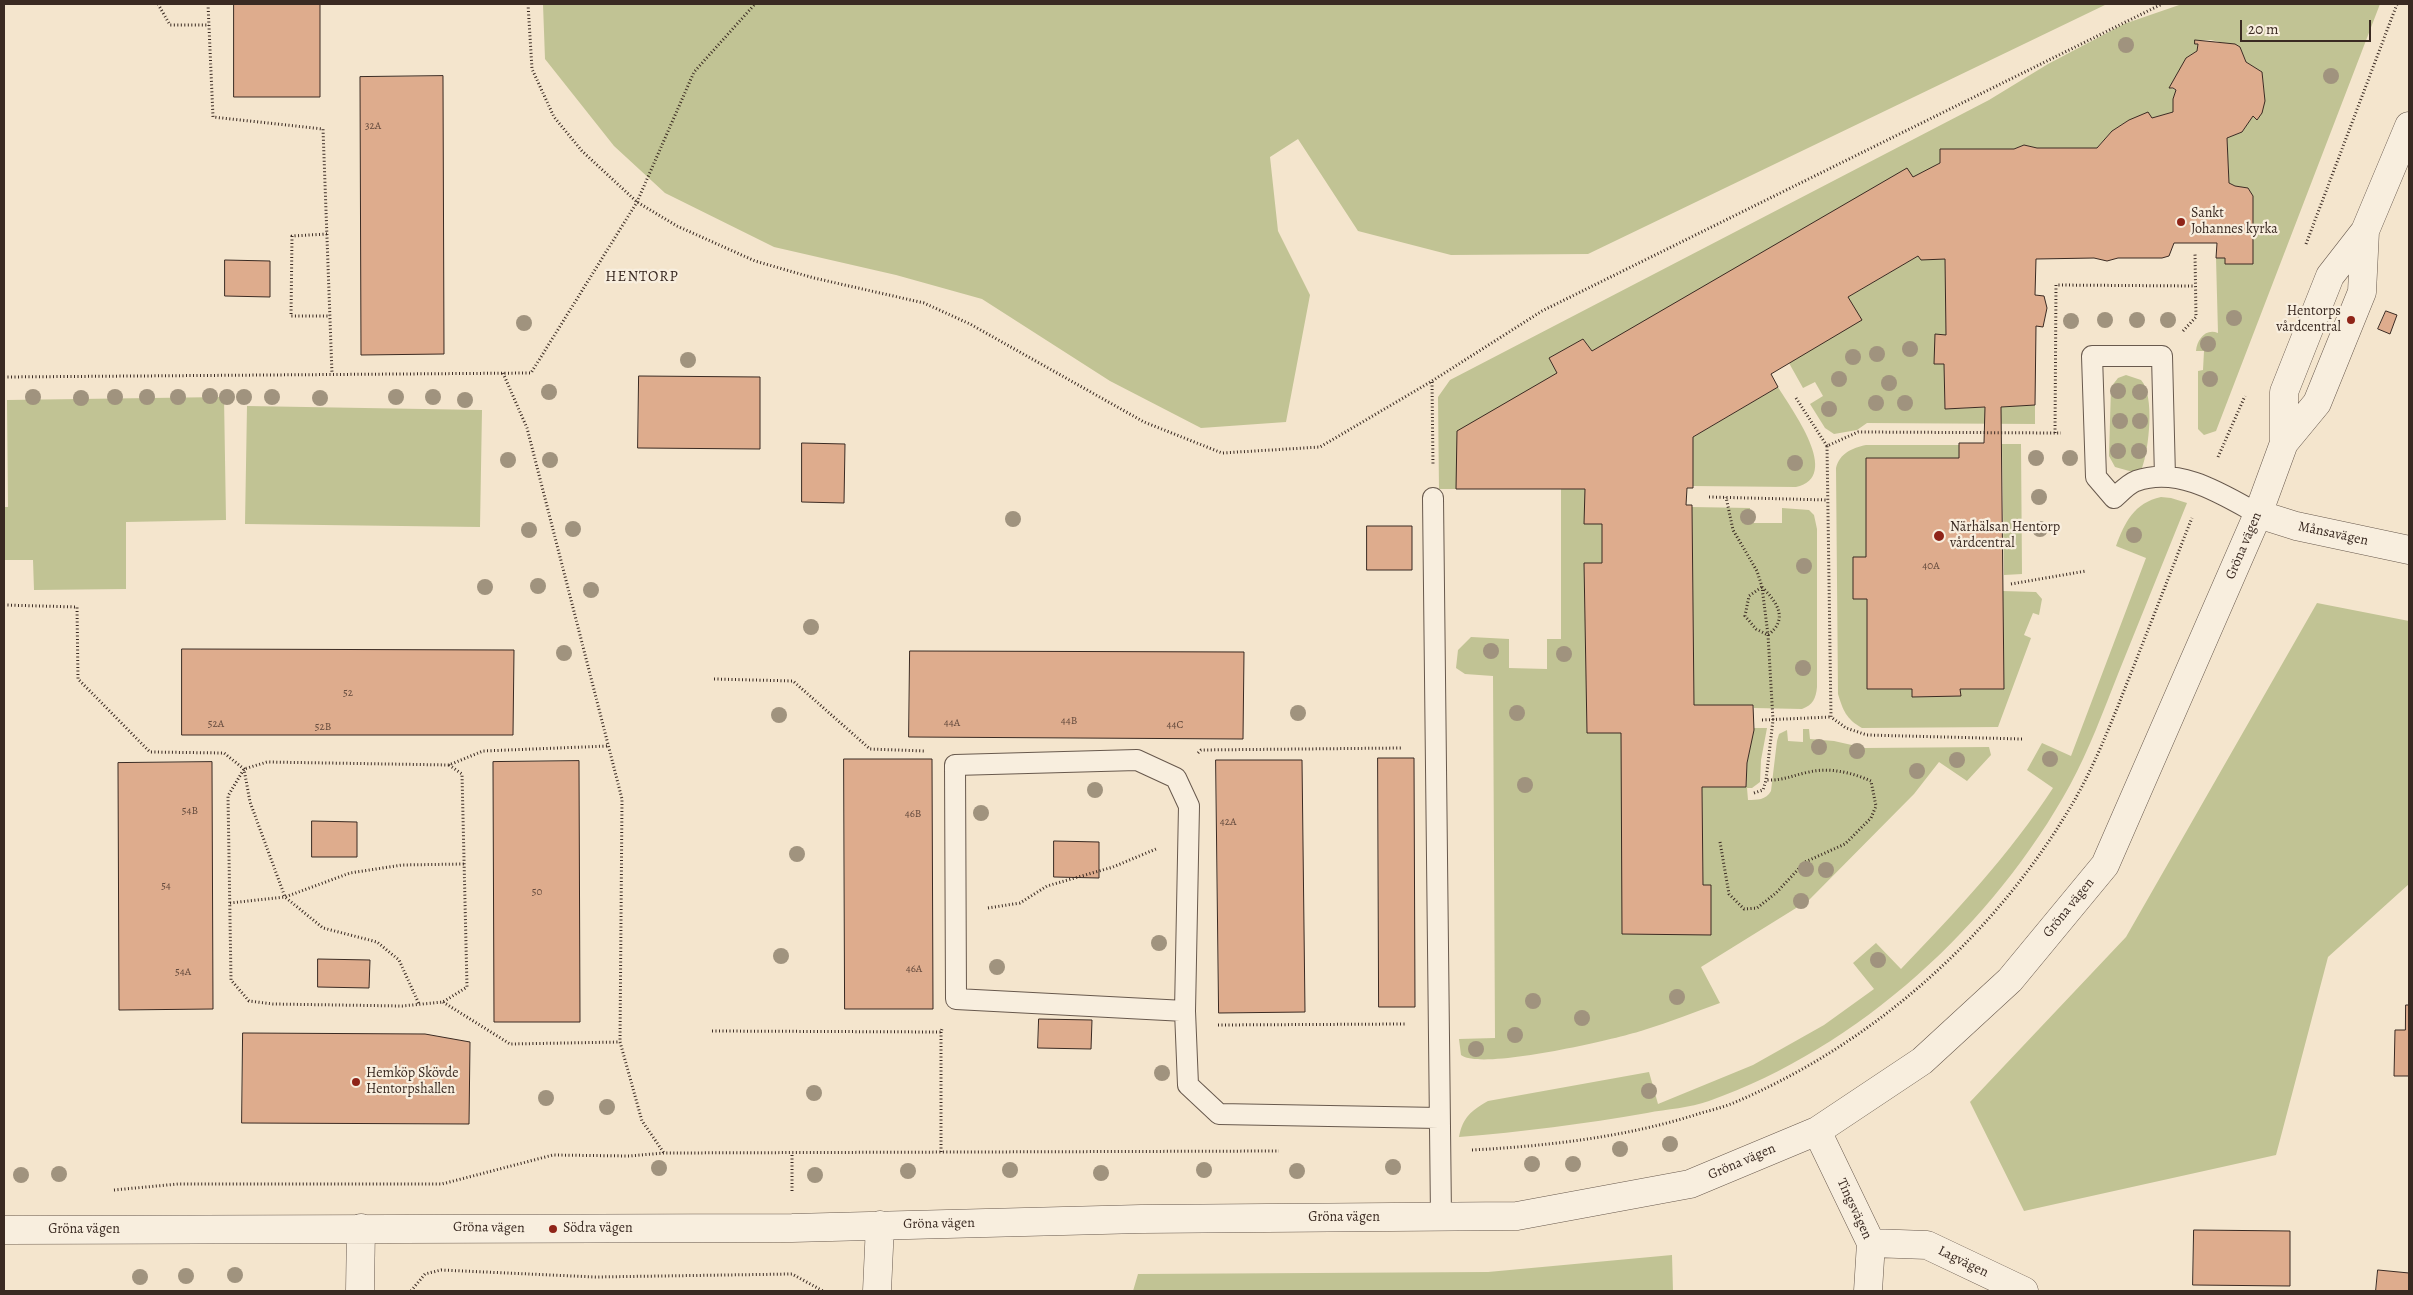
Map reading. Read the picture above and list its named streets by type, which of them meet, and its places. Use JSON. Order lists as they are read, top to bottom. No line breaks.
{"streets":{"street":["Månsavägen","Gröna vägen","Tingsvägen","Lagvägen"]},"crossings":[["Månsavägen","Gröna vägen"],["Gröna vägen","Tingsvägen"],["Tingsvägen","Lagvägen"]],"districts":["HENTORP"],"places":["Sankt Johannes kyrka","Hentorps vårdcentral","Närhälsan Hentorp vårdcentral","Hemköp Skövde Hentorpshallen","Södra vägen"],"house_numbers":["32A","40A","52","44B","44A","52A","44C","52B","54B","46B","42A","54","50","46A","54A"],"scale_bar":"20 m"}
